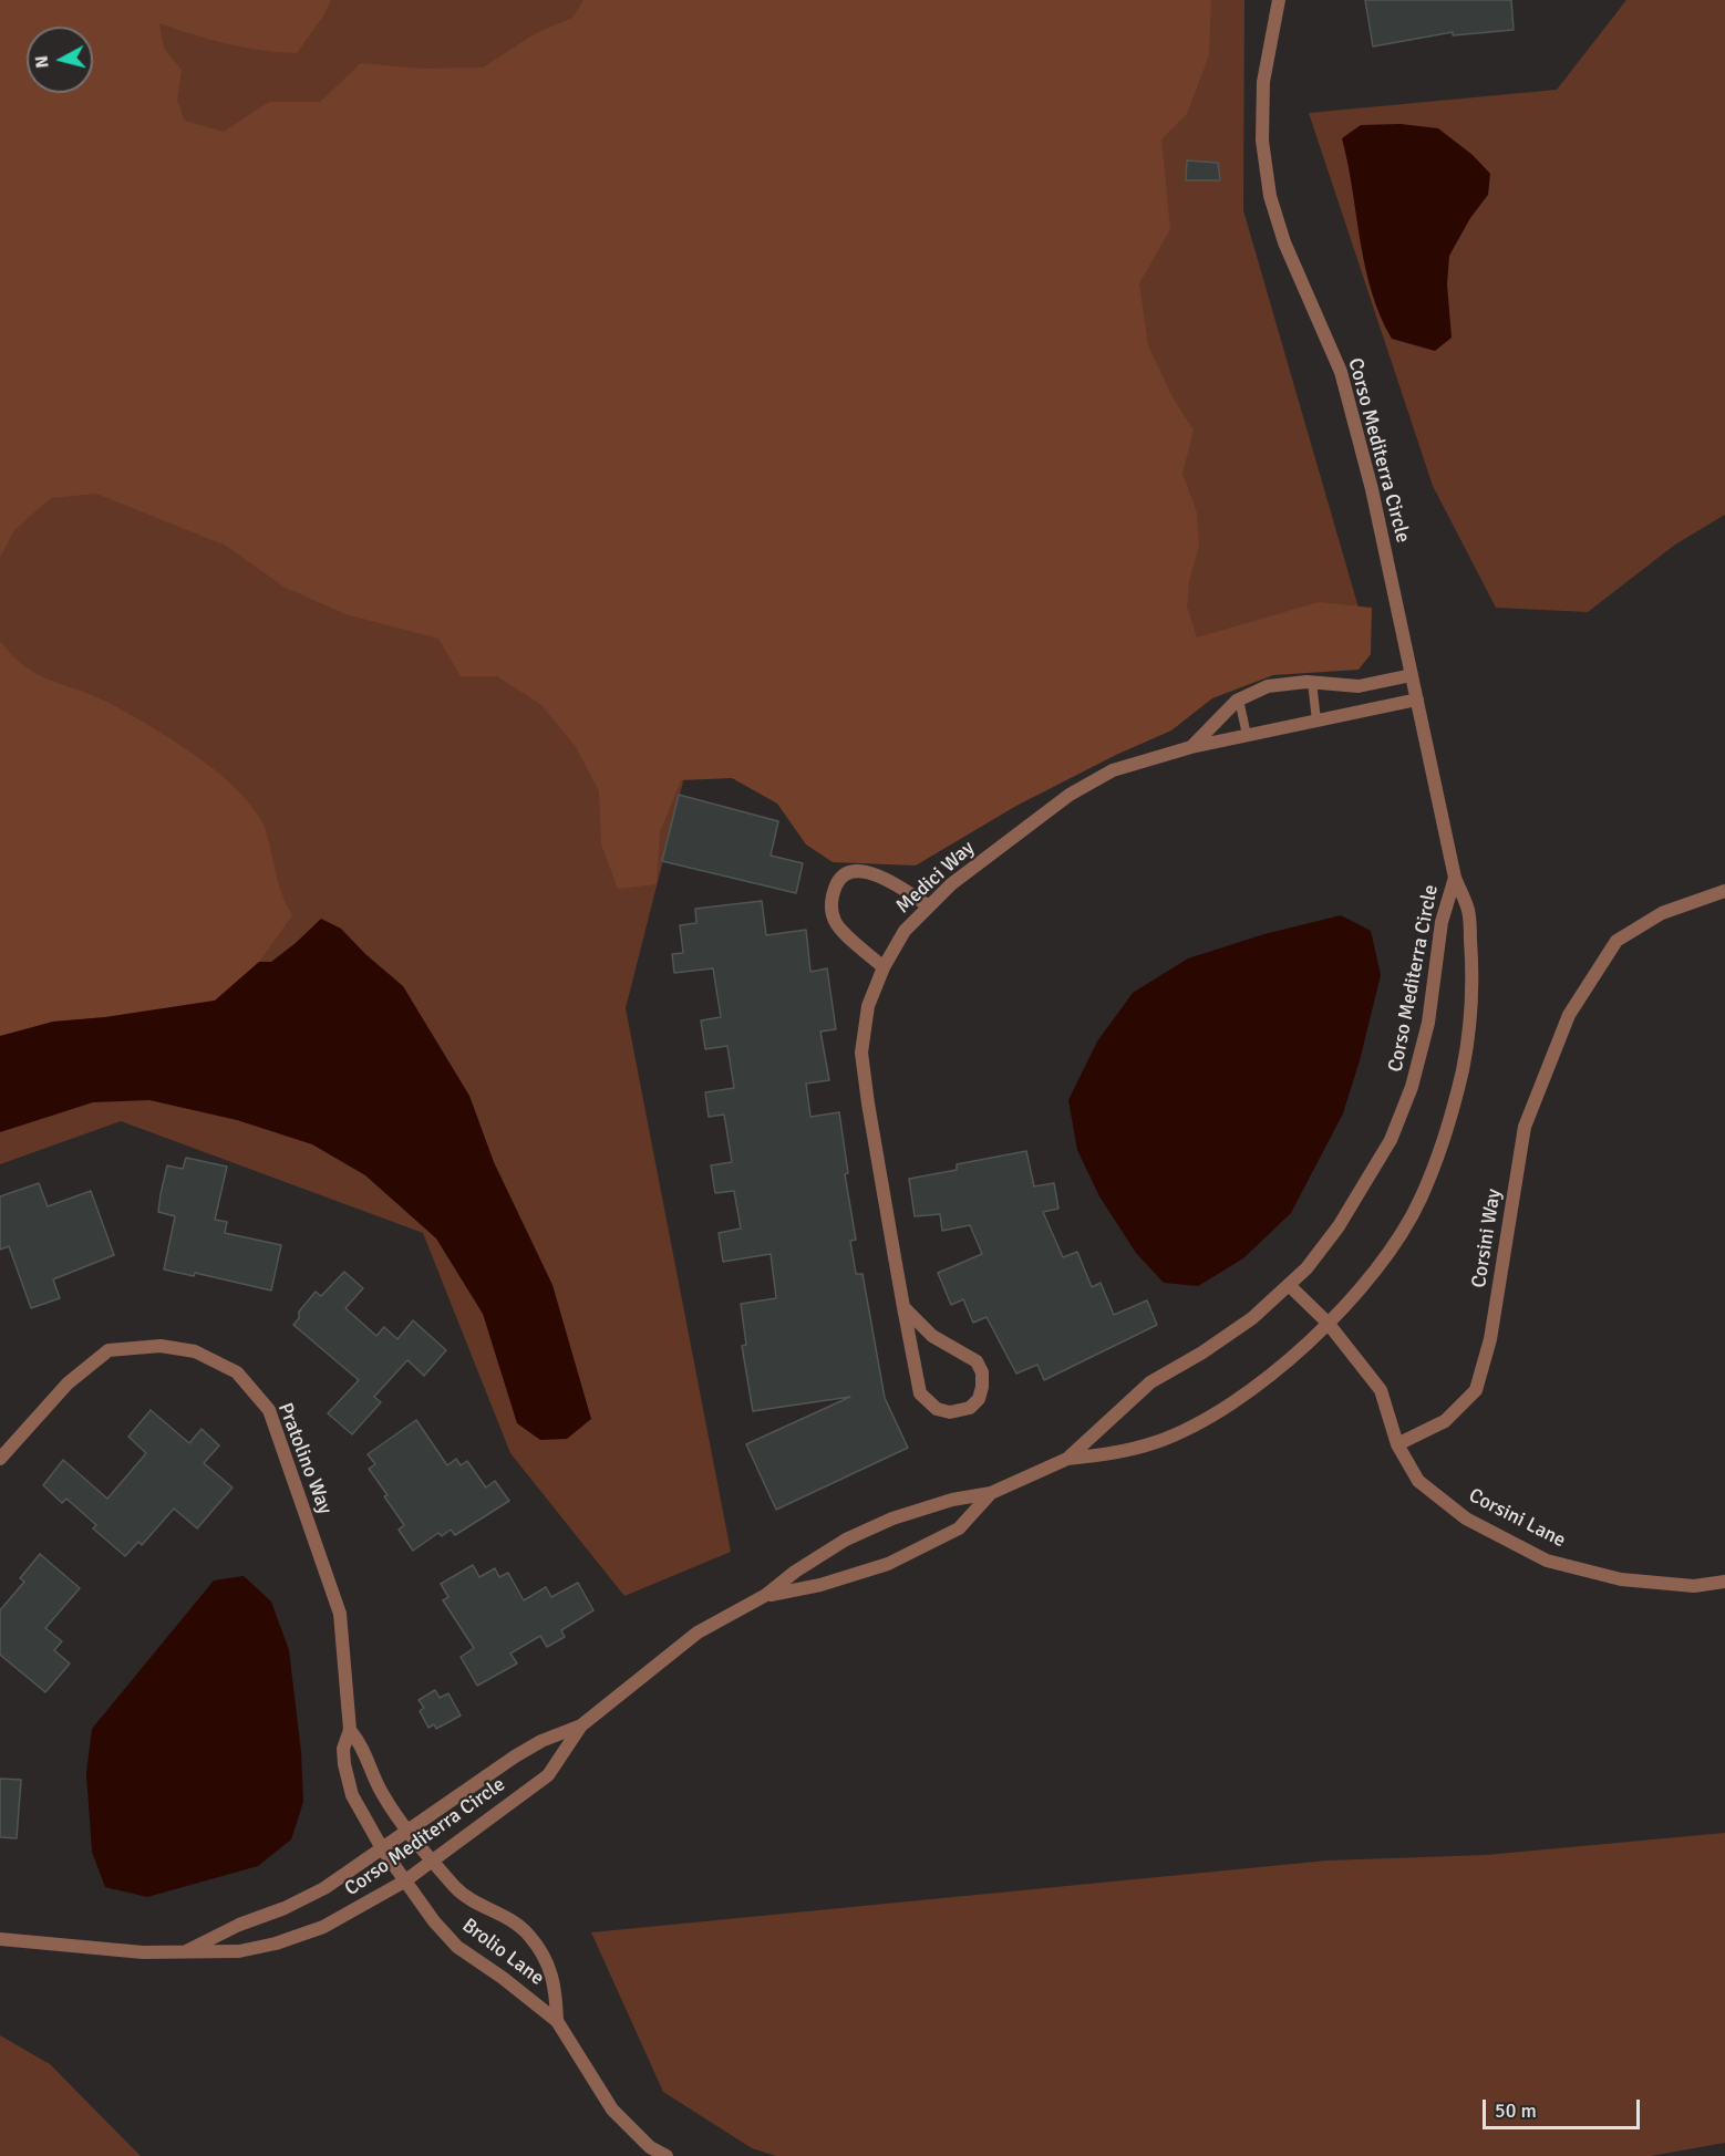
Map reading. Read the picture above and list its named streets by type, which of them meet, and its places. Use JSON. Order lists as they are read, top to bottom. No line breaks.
{"streets":{"street":["Corso Mediterra Circle","Medici Way","Corsini Way","Pratolino Way","Corsini Lane","Brolio Lane"]},"crossings":[["Corso Mediterra Circle","Medici Way"],["Corso Mediterra Circle","Pratolino Way"],["Corso Mediterra Circle","Brolio Lane"],["Corsini Way","Corsini Lane"],["Pratolino Way","Brolio Lane"]],"scale_bar":"50 m","north":"left"}
